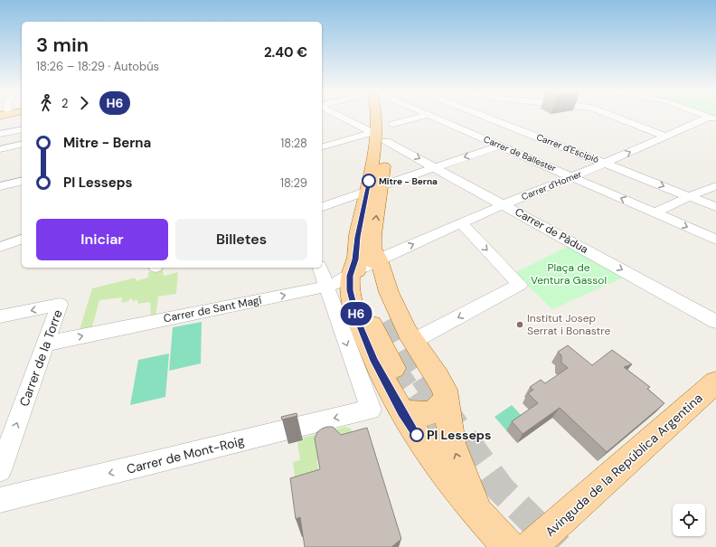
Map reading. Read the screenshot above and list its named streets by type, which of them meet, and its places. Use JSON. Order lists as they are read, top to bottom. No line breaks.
{"streets":{"main road":["Avinguda de la República Argentina"],"street":["Carrer d'Escipió","Carrer de Ballester","Carrer d'Homer","Carrer de Pàdua","Carrer de Sant Magí","Carrer de la Torre","Carrer de Mont-Roig"]},"crossings":[["Carrer d'Escipió","Carrer d'Homer"],["Carrer de Ballester","Carrer d'Homer"],["Carrer d'Homer","Carrer de Pàdua"],["Carrer d'Homer","Carrer de Sant Magí"],["Carrer de Sant Magí","Carrer de la Torre"],["Carrer de Sant Magí","Carrer de Mont-Roig"]],"one_way":["Carrer de Pàdua","Carrer de Sant Magí"],"parks":["Plaça de Ventura Gassol"],"places":["Mitre - Berna","Institut Josep Serrat i Bonastre","Pl Lesseps"],"lines":["bus line H6"],"page":{"on_map":"H6","heading":["3 min","18:26 – 18:29 · Autobús","2.40 €"],"legs":["2","H6"],"list":[{"name":"Mitre - Berna","value":"18:28"},{"name":"Pl Lesseps","value":"18:29"}],"buttons":["Iniciar","Billetes"]}}
